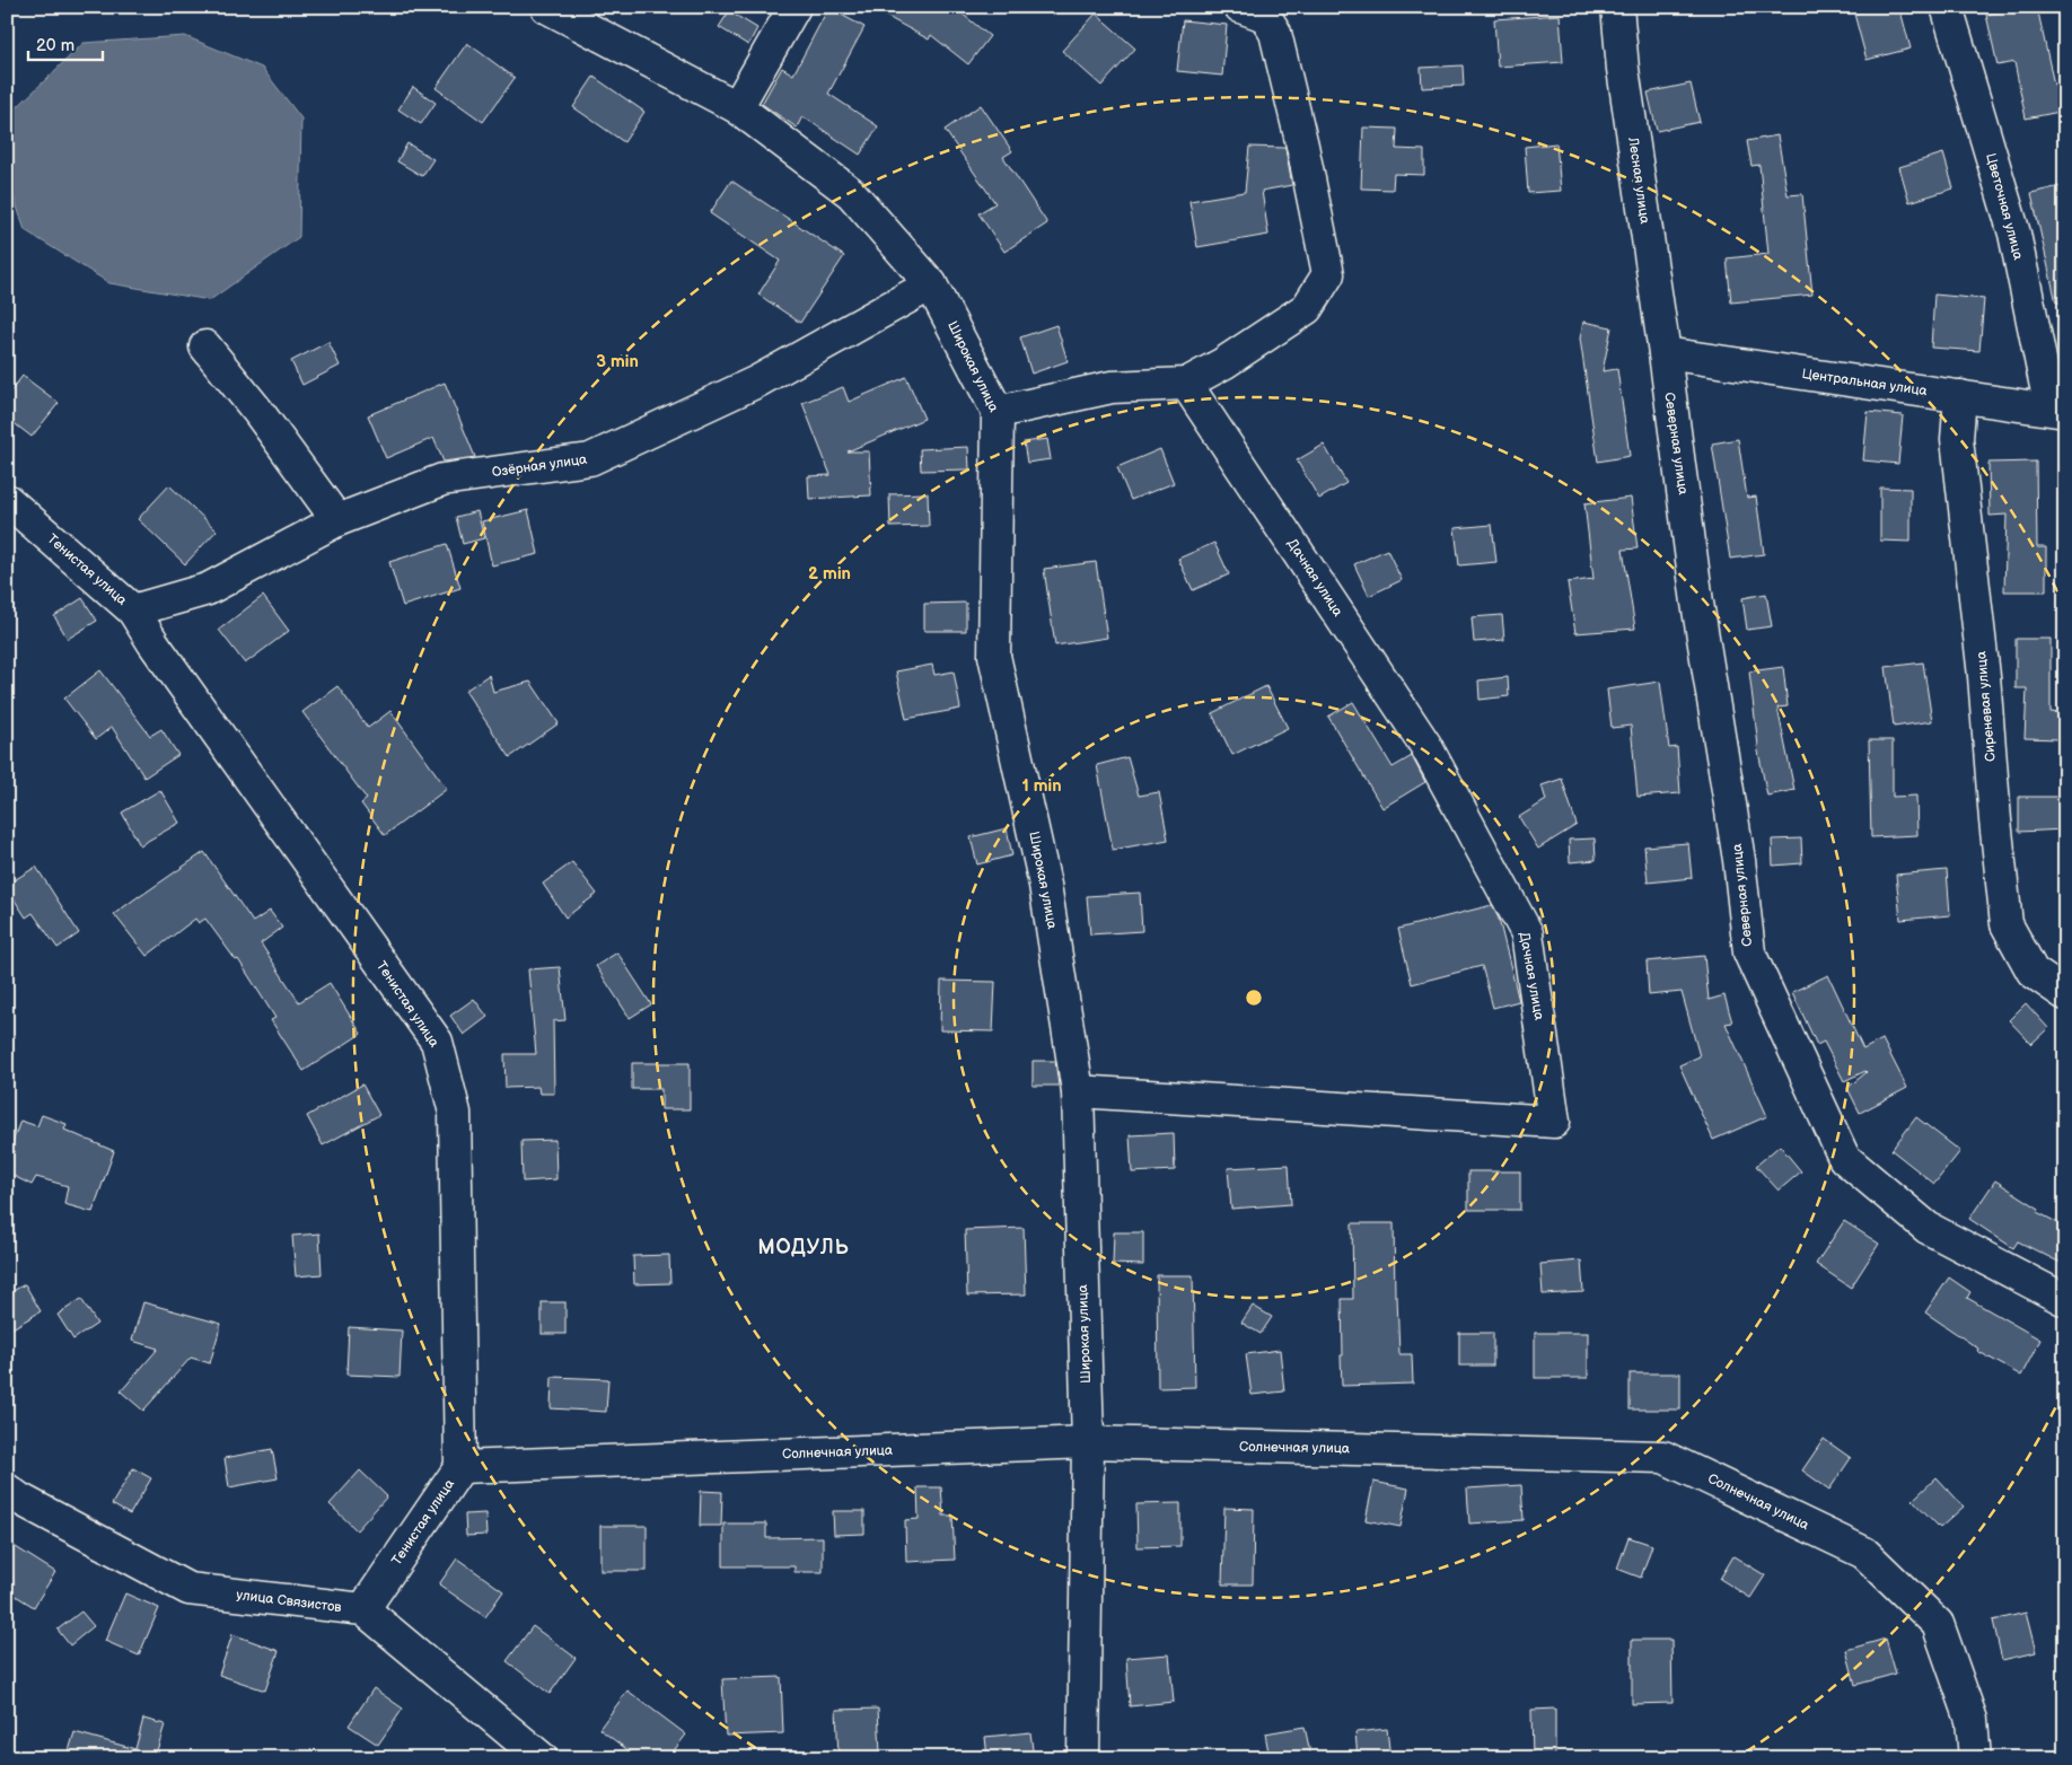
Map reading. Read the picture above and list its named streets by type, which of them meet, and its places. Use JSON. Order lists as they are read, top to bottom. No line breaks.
{"streets":{"street":["Лесная улица","Цветочная улица","Широкая улица","Центральная улица","Северная улица","Озёрная улица","Тенистая улица","Дачная улица","Сиреневая улица","Солнечная улица","улица Связистов"]},"crossings":[["Лесная улица","Центральная улица"],["Лесная улица","Северная улица"],["Цветочная улица","Центральная улица"],["Широкая улица","Озёрная улица"],["Широкая улица","Дачная улица"],["Широкая улица","Солнечная улица"],["Центральная улица","Северная улица"],["Центральная улица","Сиреневая улица"],["Озёрная улица","Тенистая улица"],["Тенистая улица","Солнечная улица"],["Тенистая улица","улица Связистов"]],"districts":["МОДУЛЬ"],"scale_bar":"20 m","rings":["3 min","2 min","1 min"]}
